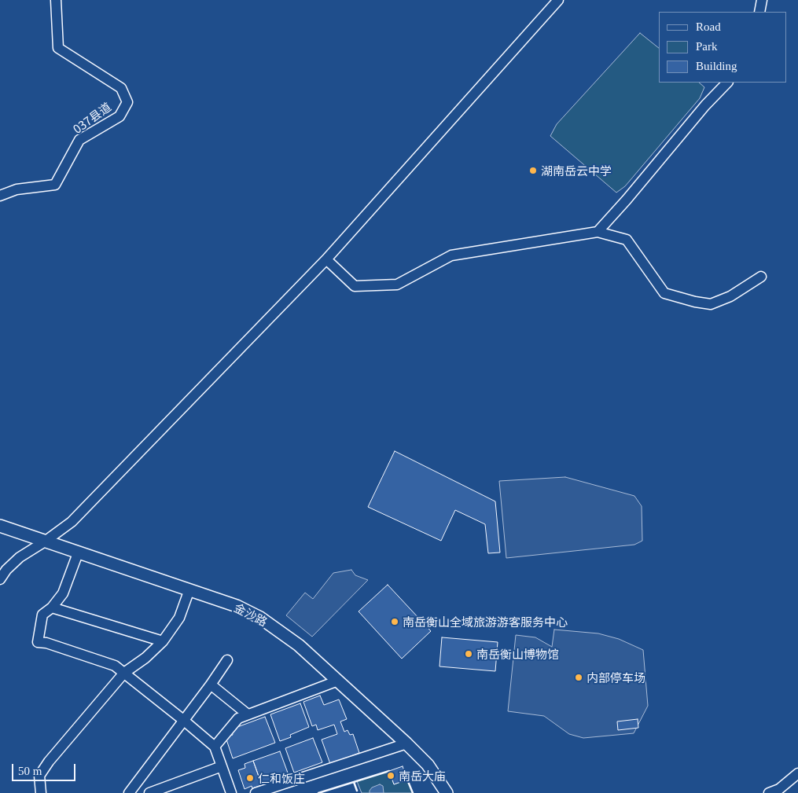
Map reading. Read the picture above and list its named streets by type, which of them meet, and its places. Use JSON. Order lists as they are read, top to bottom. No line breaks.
{"streets":{"main road":["金沙路"],"street":["037县道"]},"places":["湖南岳云中学","南岳衡山全域旅游游客服务中心","南岳衡山博物馆","内部停车场","南岳大庙","仁和饭庄"],"legend":["Road","Park","Building"],"scale_bar":"50 m"}
